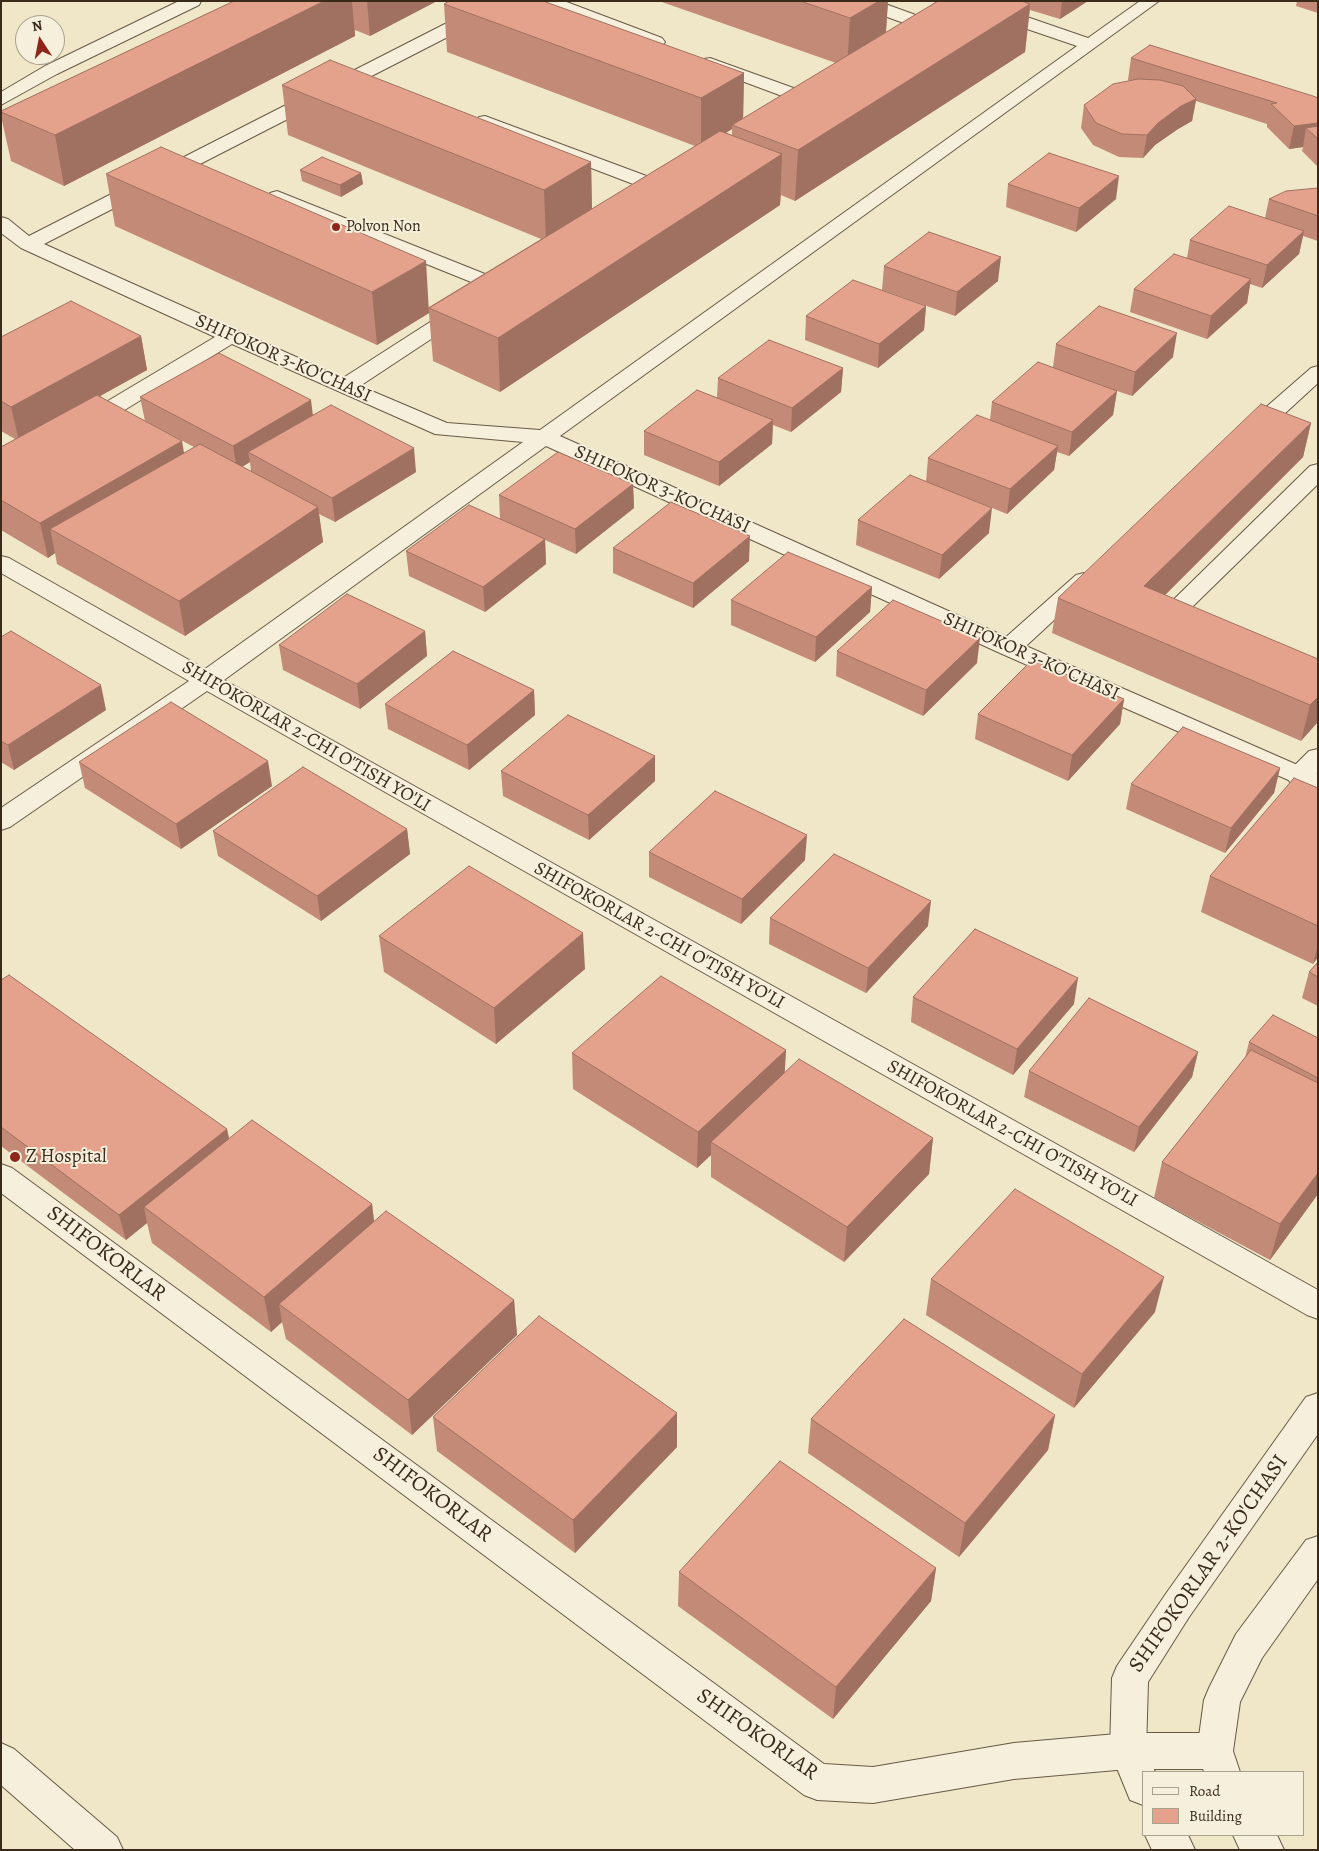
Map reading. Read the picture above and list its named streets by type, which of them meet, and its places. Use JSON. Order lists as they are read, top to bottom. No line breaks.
{"streets":{"street":["SHIFOKOR 3-KO'CHASI","SHIFOKORLAR 2-CHI O'TISH YO'LI","SHIFOKORLAR","SHIFOKORLAR 2-KO'CHASI"]},"crossings":[["SHIFOKORLAR","SHIFOKORLAR 2-KO'CHASI"]],"places":["Polvon Non","Z Hospital"],"legend":["Road","Building"],"north":"top"}
